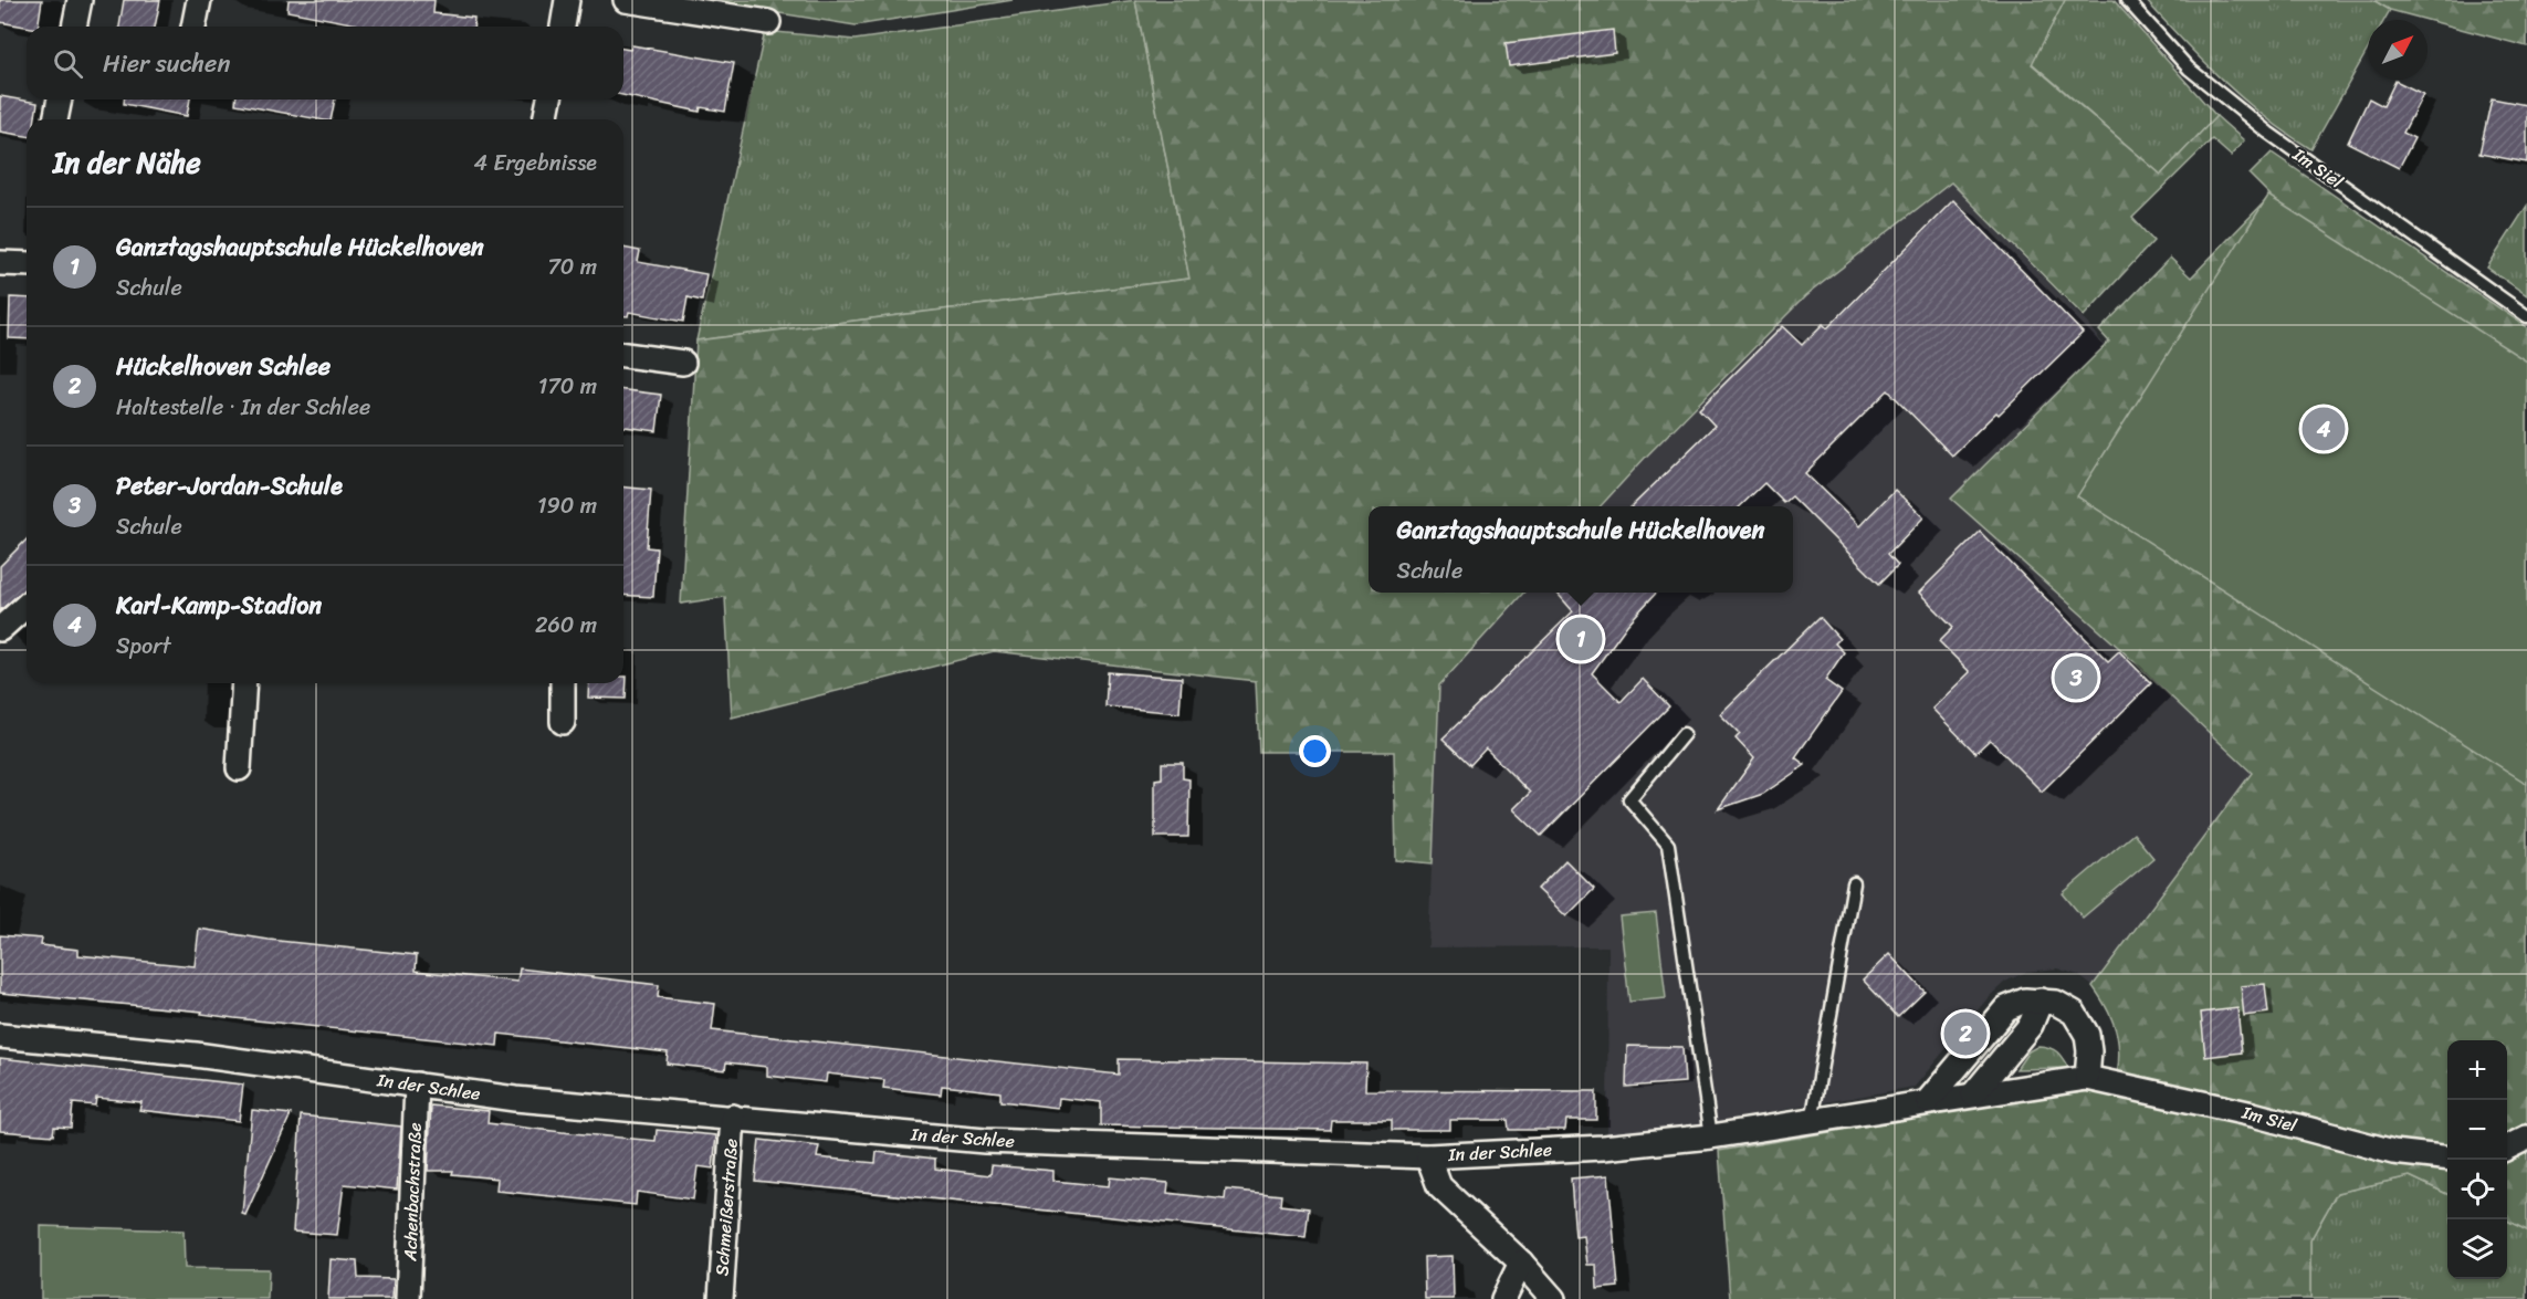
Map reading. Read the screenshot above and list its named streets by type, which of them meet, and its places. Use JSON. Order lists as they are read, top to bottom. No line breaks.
{"streets":{"street":["Im Siel","In der Schlee","Achenbachstraße","Schmeißerstraße"]},"crossings":[["Im Siel","In der Schlee"],["In der Schlee","Achenbachstraße"],["In der Schlee","Schmeißerstraße"]],"north":"top right","page":{"search":"Hier suchen","heading":["In der Nähe","4 Ergebnisse"],"list":[{"mark":"1","name":"Ganztagshauptschule Hückelhoven","note":"Schule","value":"70 m"},{"mark":"2","name":"Hückelhoven Schlee","note":"Haltestelle · In der Schlee","value":"170 m"},{"mark":"3","name":"Peter-Jordan-Schule","note":"Schule","value":"190 m"},{"mark":"4","name":"Karl-Kamp-Stadion","note":"Sport","value":"260 m"}],"pins":["4","1","3","2"],"popup":["Ganztagshauptschule Hückelhoven","Schule"],"map_buttons":["+","−"]}}
